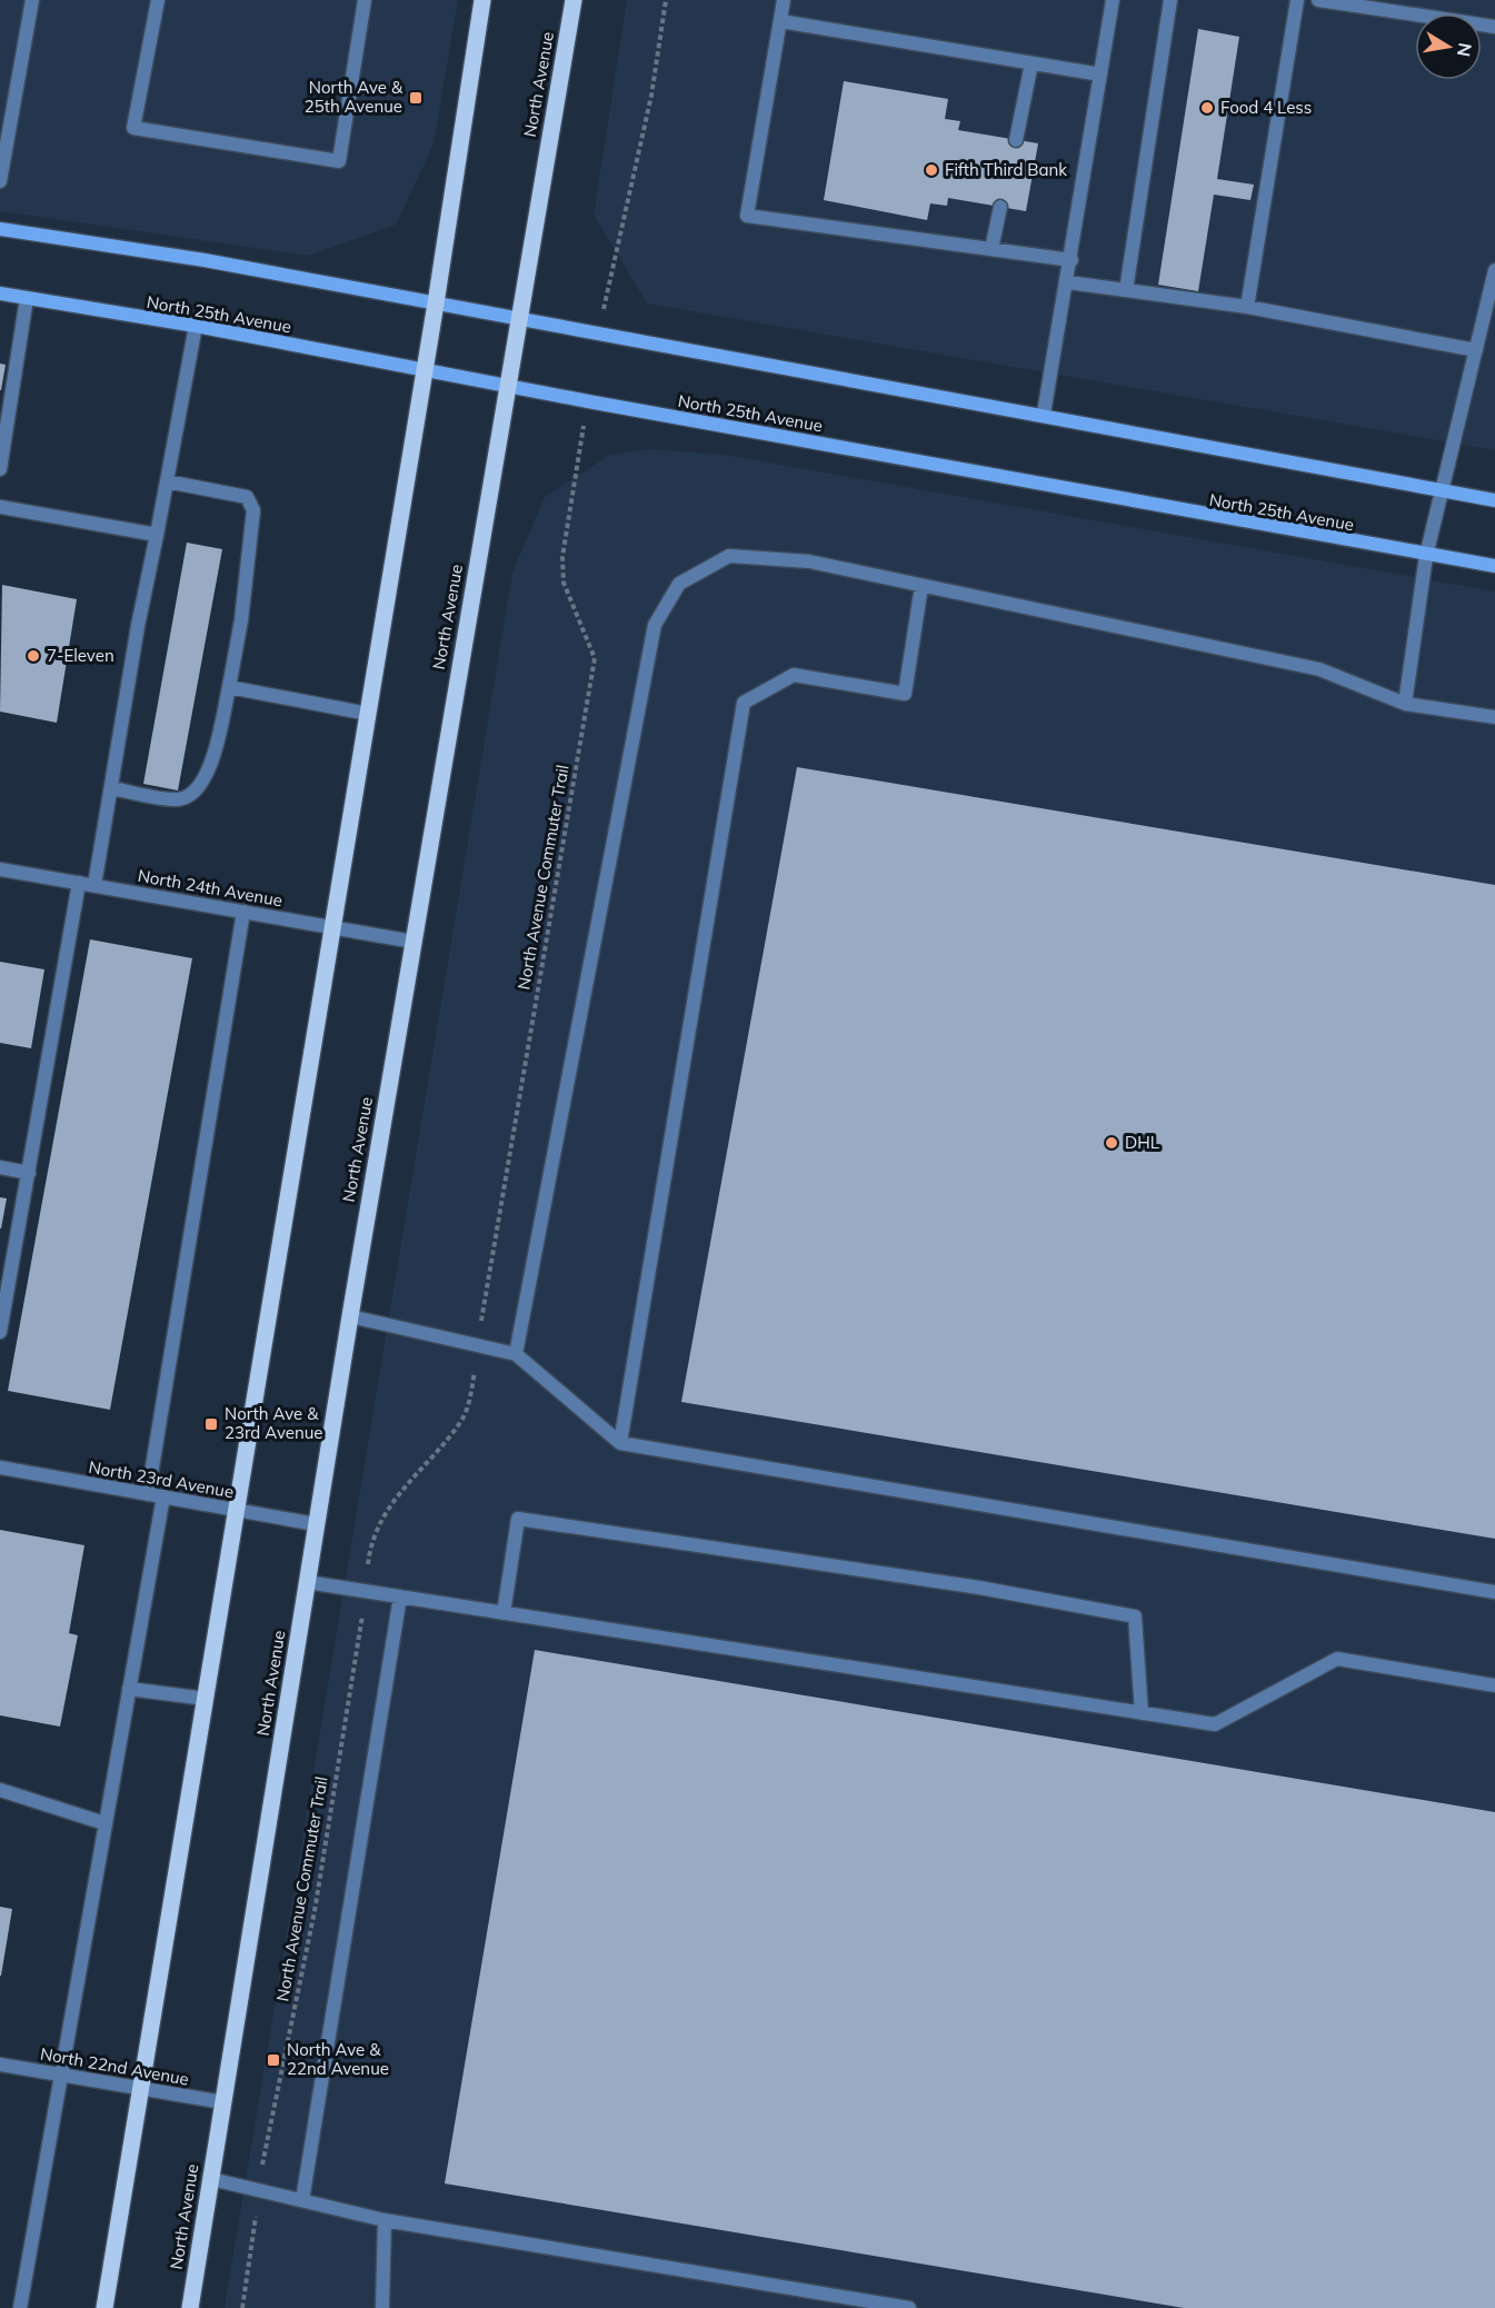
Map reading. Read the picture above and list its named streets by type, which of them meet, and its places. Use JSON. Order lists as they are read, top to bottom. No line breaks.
{"streets":{"main road":["North Avenue","North 25th Avenue"],"street":["North 24th Avenue","North 23rd Avenue","North 22nd Avenue"],"path":["North Avenue Commuter Trail"]},"crossings":[["North Avenue","North 25th Avenue"],["North Avenue","North 24th Avenue"],["North Avenue","North 23rd Avenue"],["North Avenue","North 22nd Avenue"],["North 25th Avenue","North Avenue Commuter Trail"]],"places":{"transit":["North Ave & 25th Avenue","North Ave & 23rd Avenue","North Ave & 22nd Avenue"],"other":["Food 4 Less","Fifth Third Bank","7-Eleven","DHL"]},"north":"right"}
